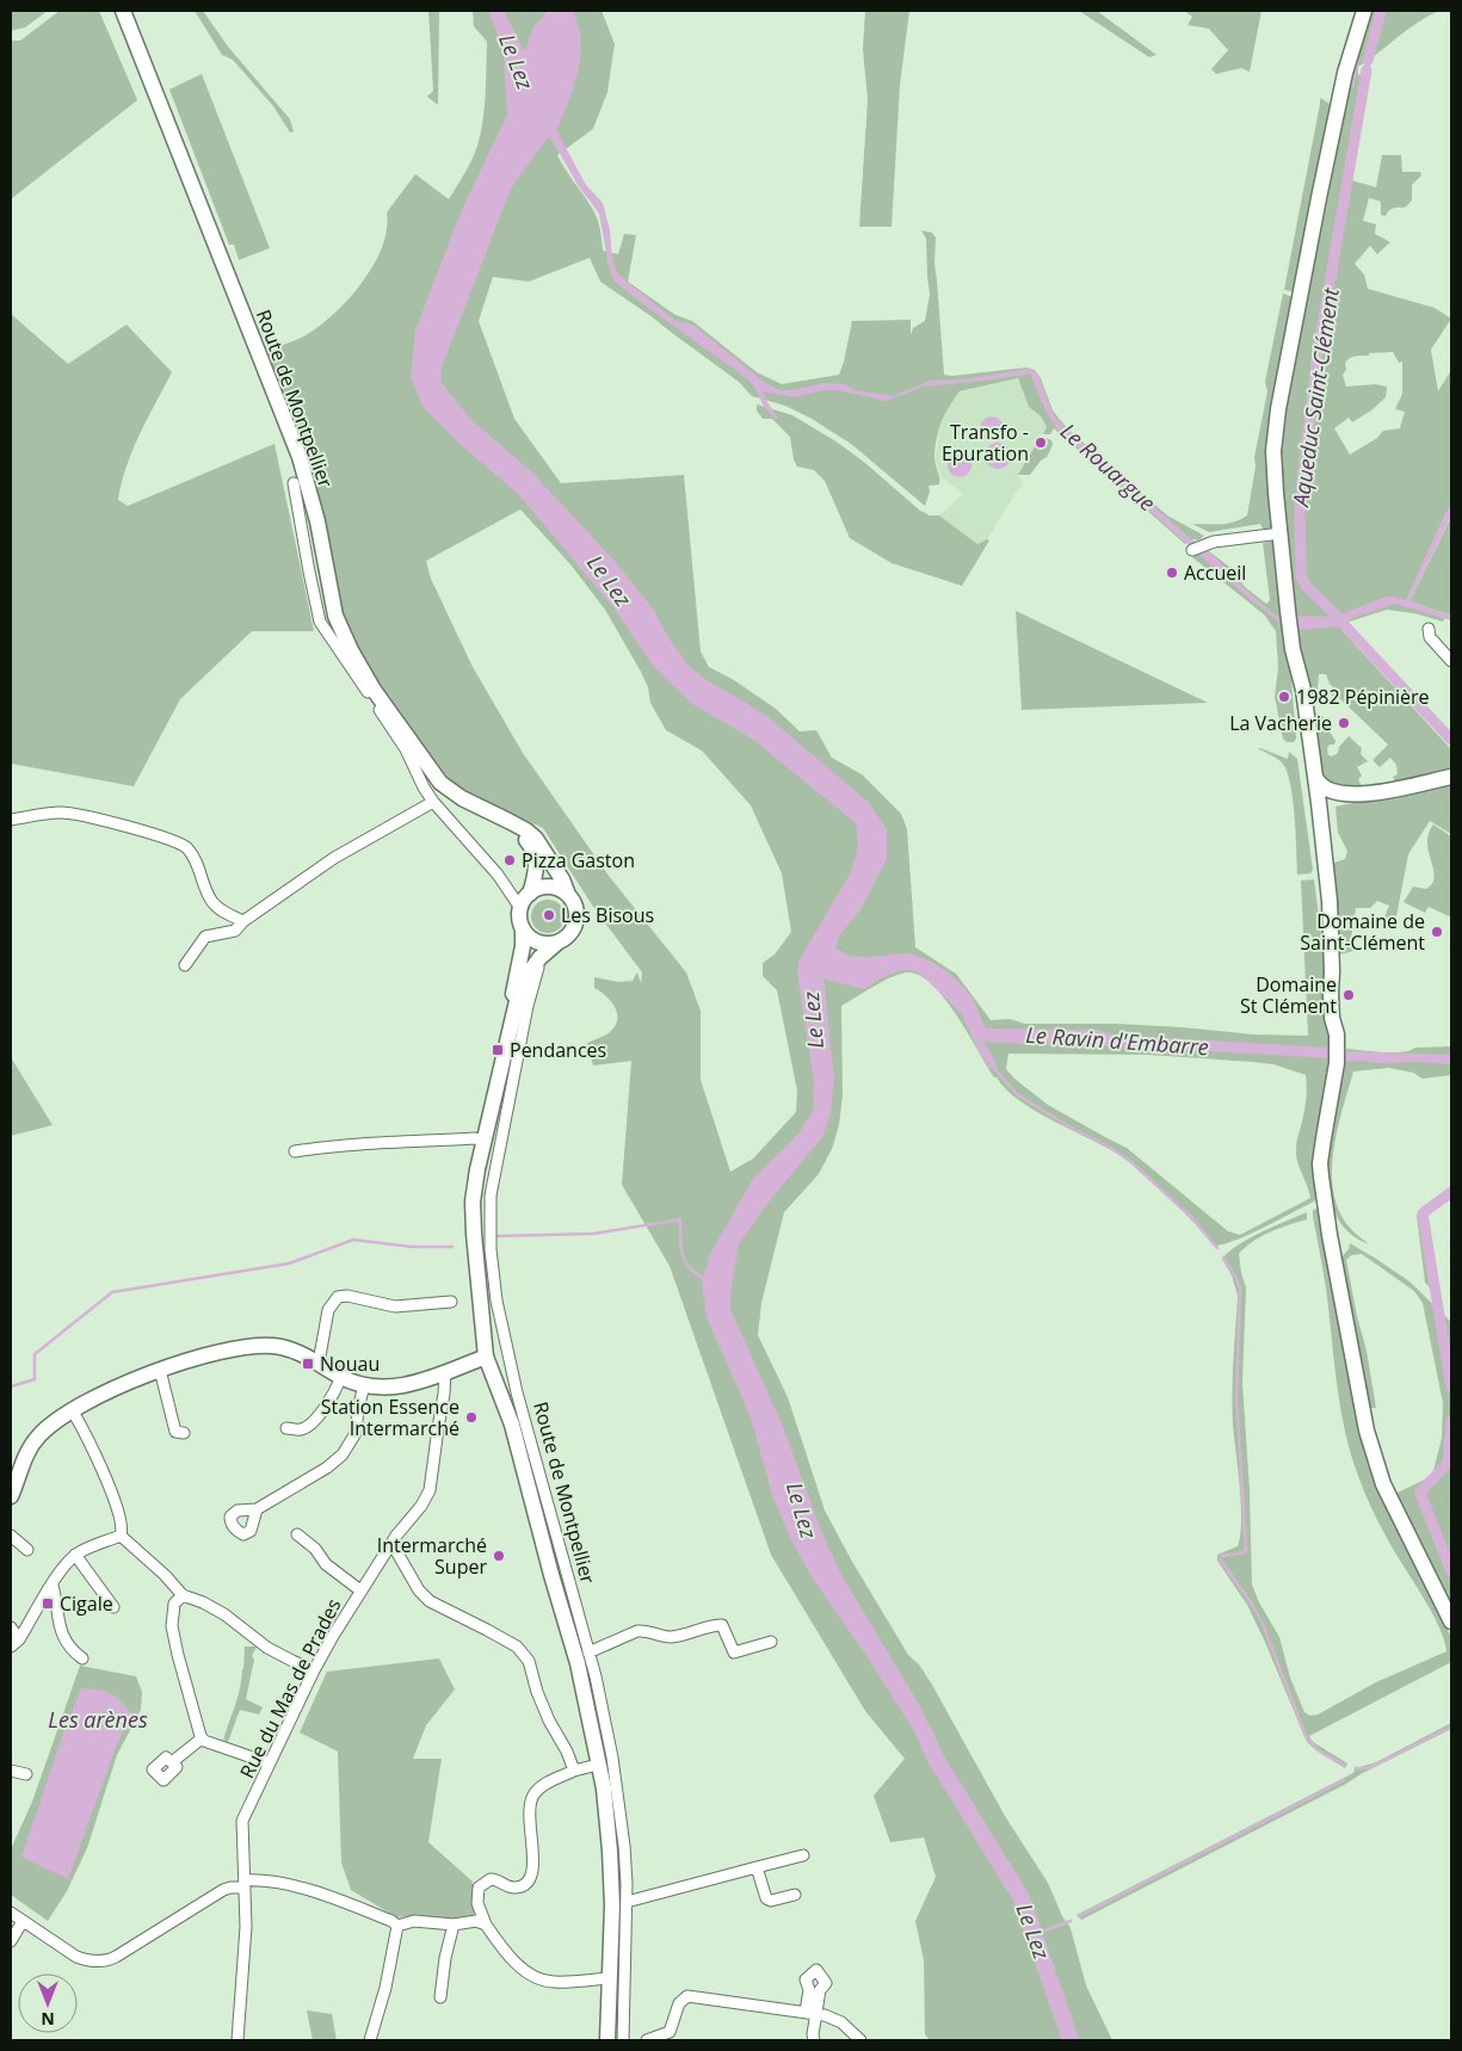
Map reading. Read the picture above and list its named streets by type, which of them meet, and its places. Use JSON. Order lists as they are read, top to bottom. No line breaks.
{"streets":{"main road":["Route de Montpellier"],"street":["Rue du Mas de Prades"]},"water":["Le Lez","Aqueduc Saint-Clément","Le Rouargue","Le Ravin d'Embarre","Les arènes"],"places":{"other":["Transfo - Epuration","Accueil","1982 Pépinière","La Vacherie","Pizza Gaston","Les Bisous","Domaine de Saint-Clément","Domaine St Clément","Station Essence Intermarché","Intermarché Super"],"transit":["Pendances","Nouau","Cigale"]},"north":"bottom"}
